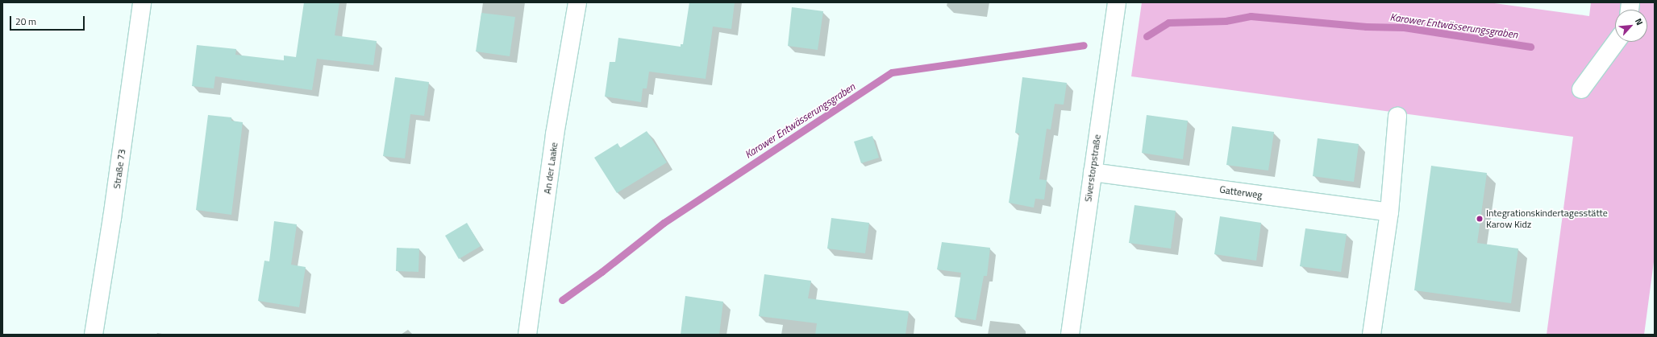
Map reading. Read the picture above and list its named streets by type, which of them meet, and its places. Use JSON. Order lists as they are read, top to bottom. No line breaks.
{"streets":{"street":["An der Laake","Siverstorpstraße","Straße 73","Gatterweg"]},"crossings":[["Siverstorpstraße","Gatterweg"]],"water":["Karower Entwässerungsgraben"],"places":["Integrationskindertagesstätte Karow Kidz"],"scale_bar":"20 m","north":"top right"}
